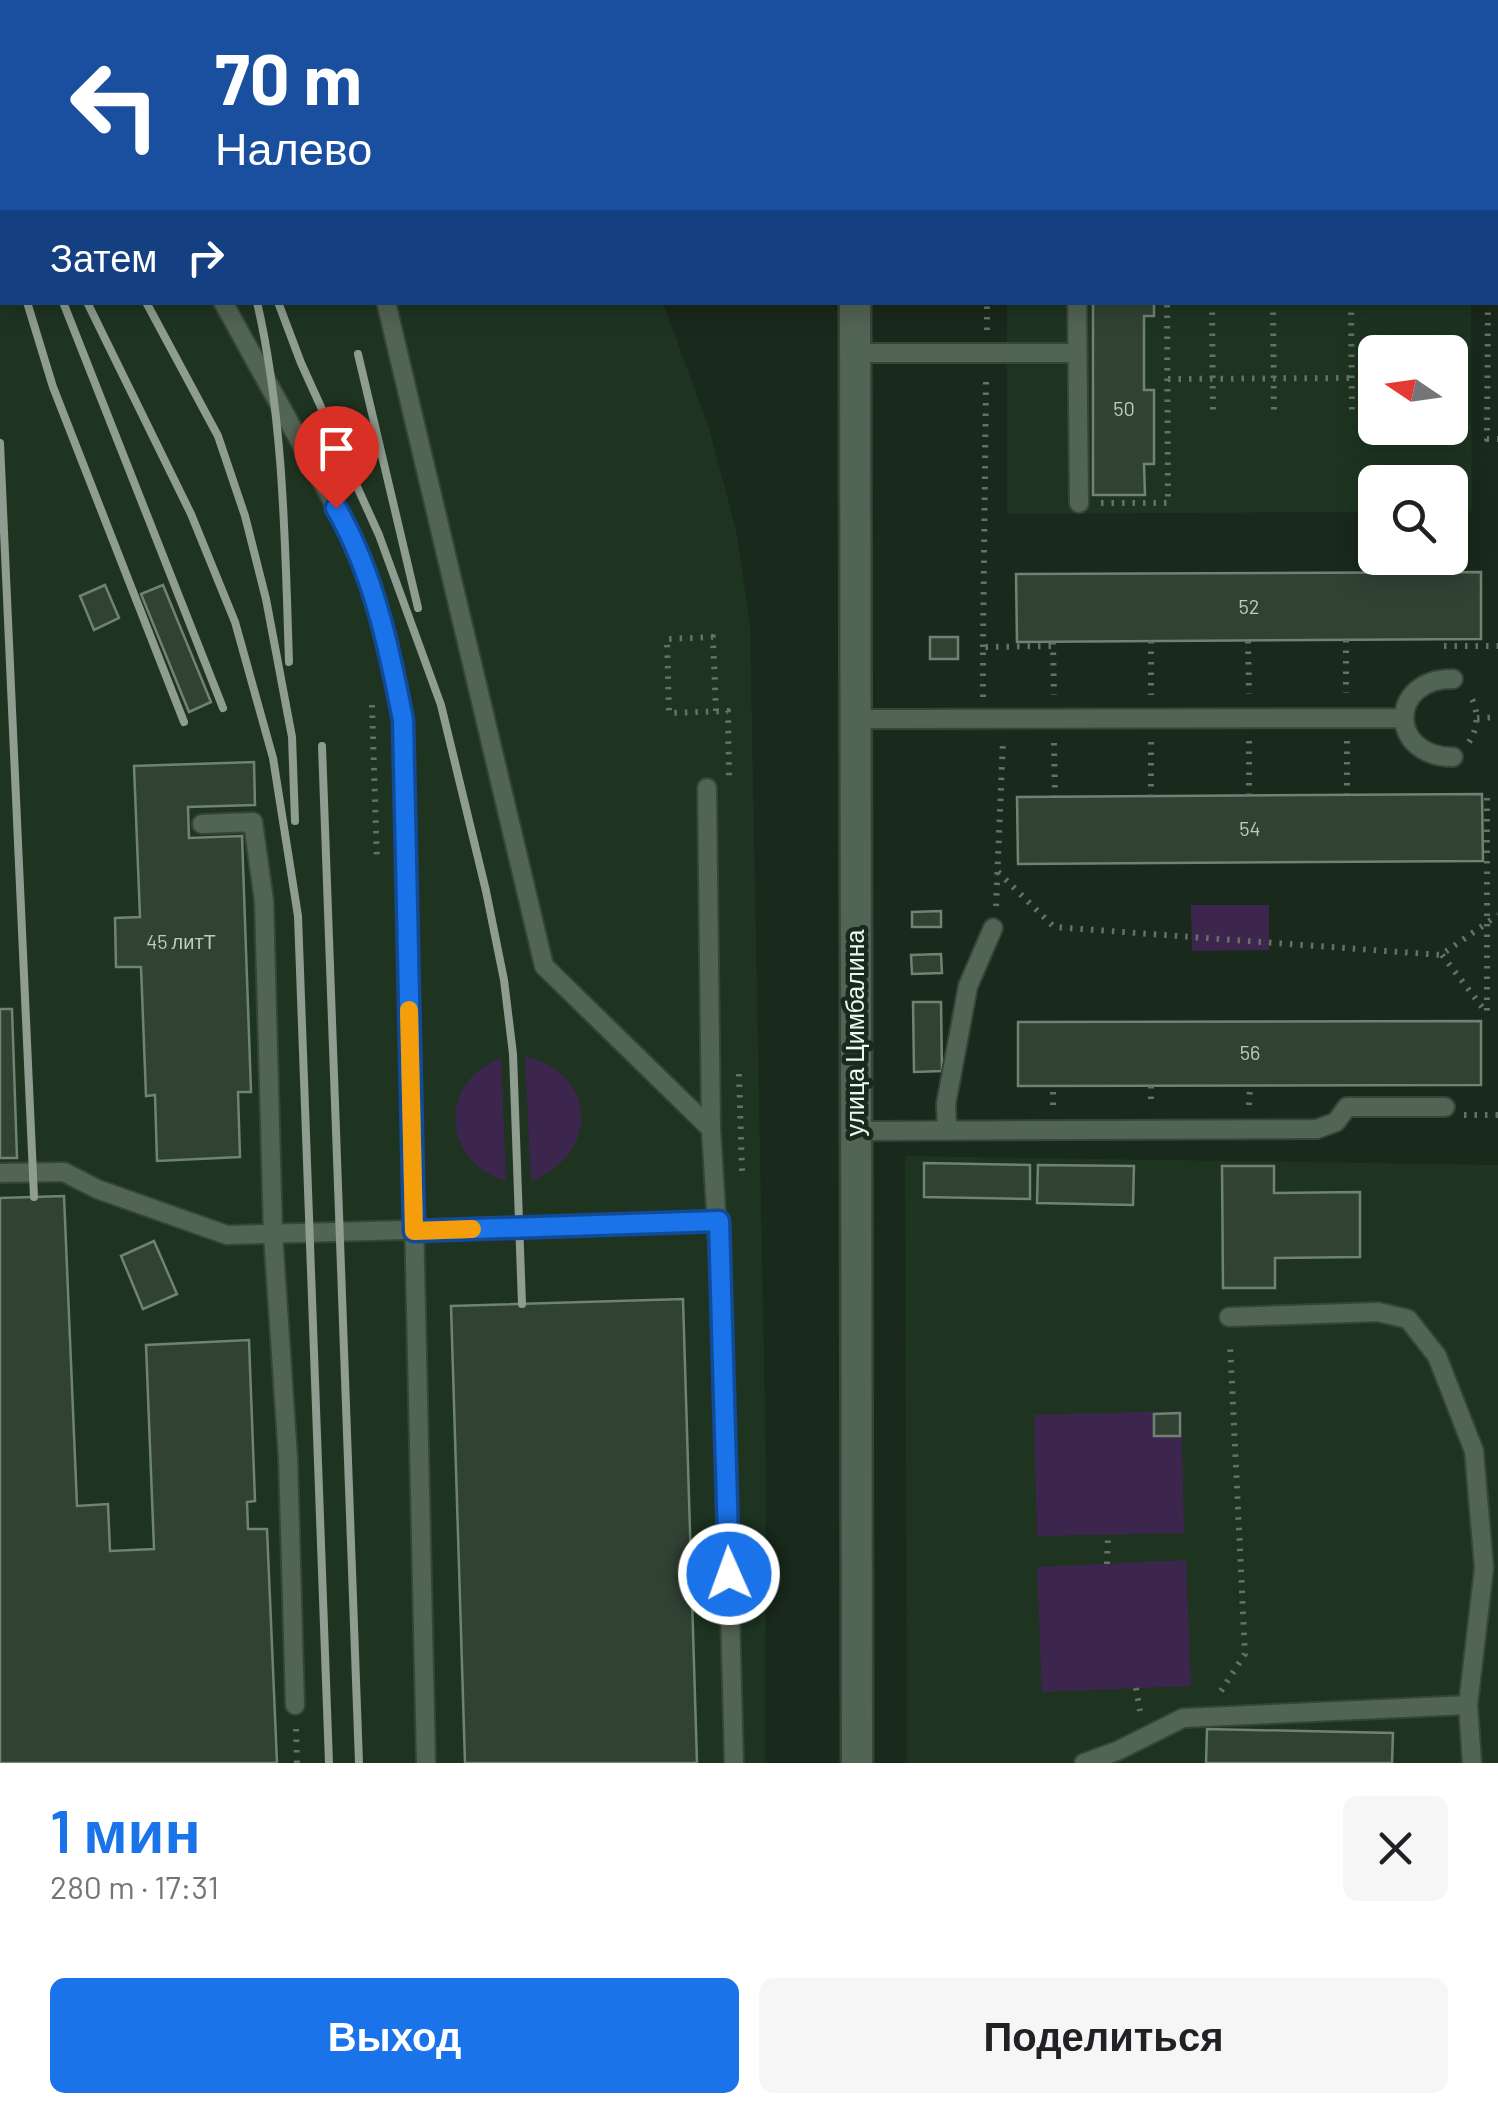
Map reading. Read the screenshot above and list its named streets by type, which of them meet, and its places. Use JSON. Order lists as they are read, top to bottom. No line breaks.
{"streets":{"street":["улица Цимбалина"]},"house_numbers":["50","52","54","45 литТ","56"],"north":"left","page":{"turn":["70 m","Налево"],"then":"Затем","heading":["1 мин","280 m · 17:31"],"buttons":["Выход","Поделиться"]}}
